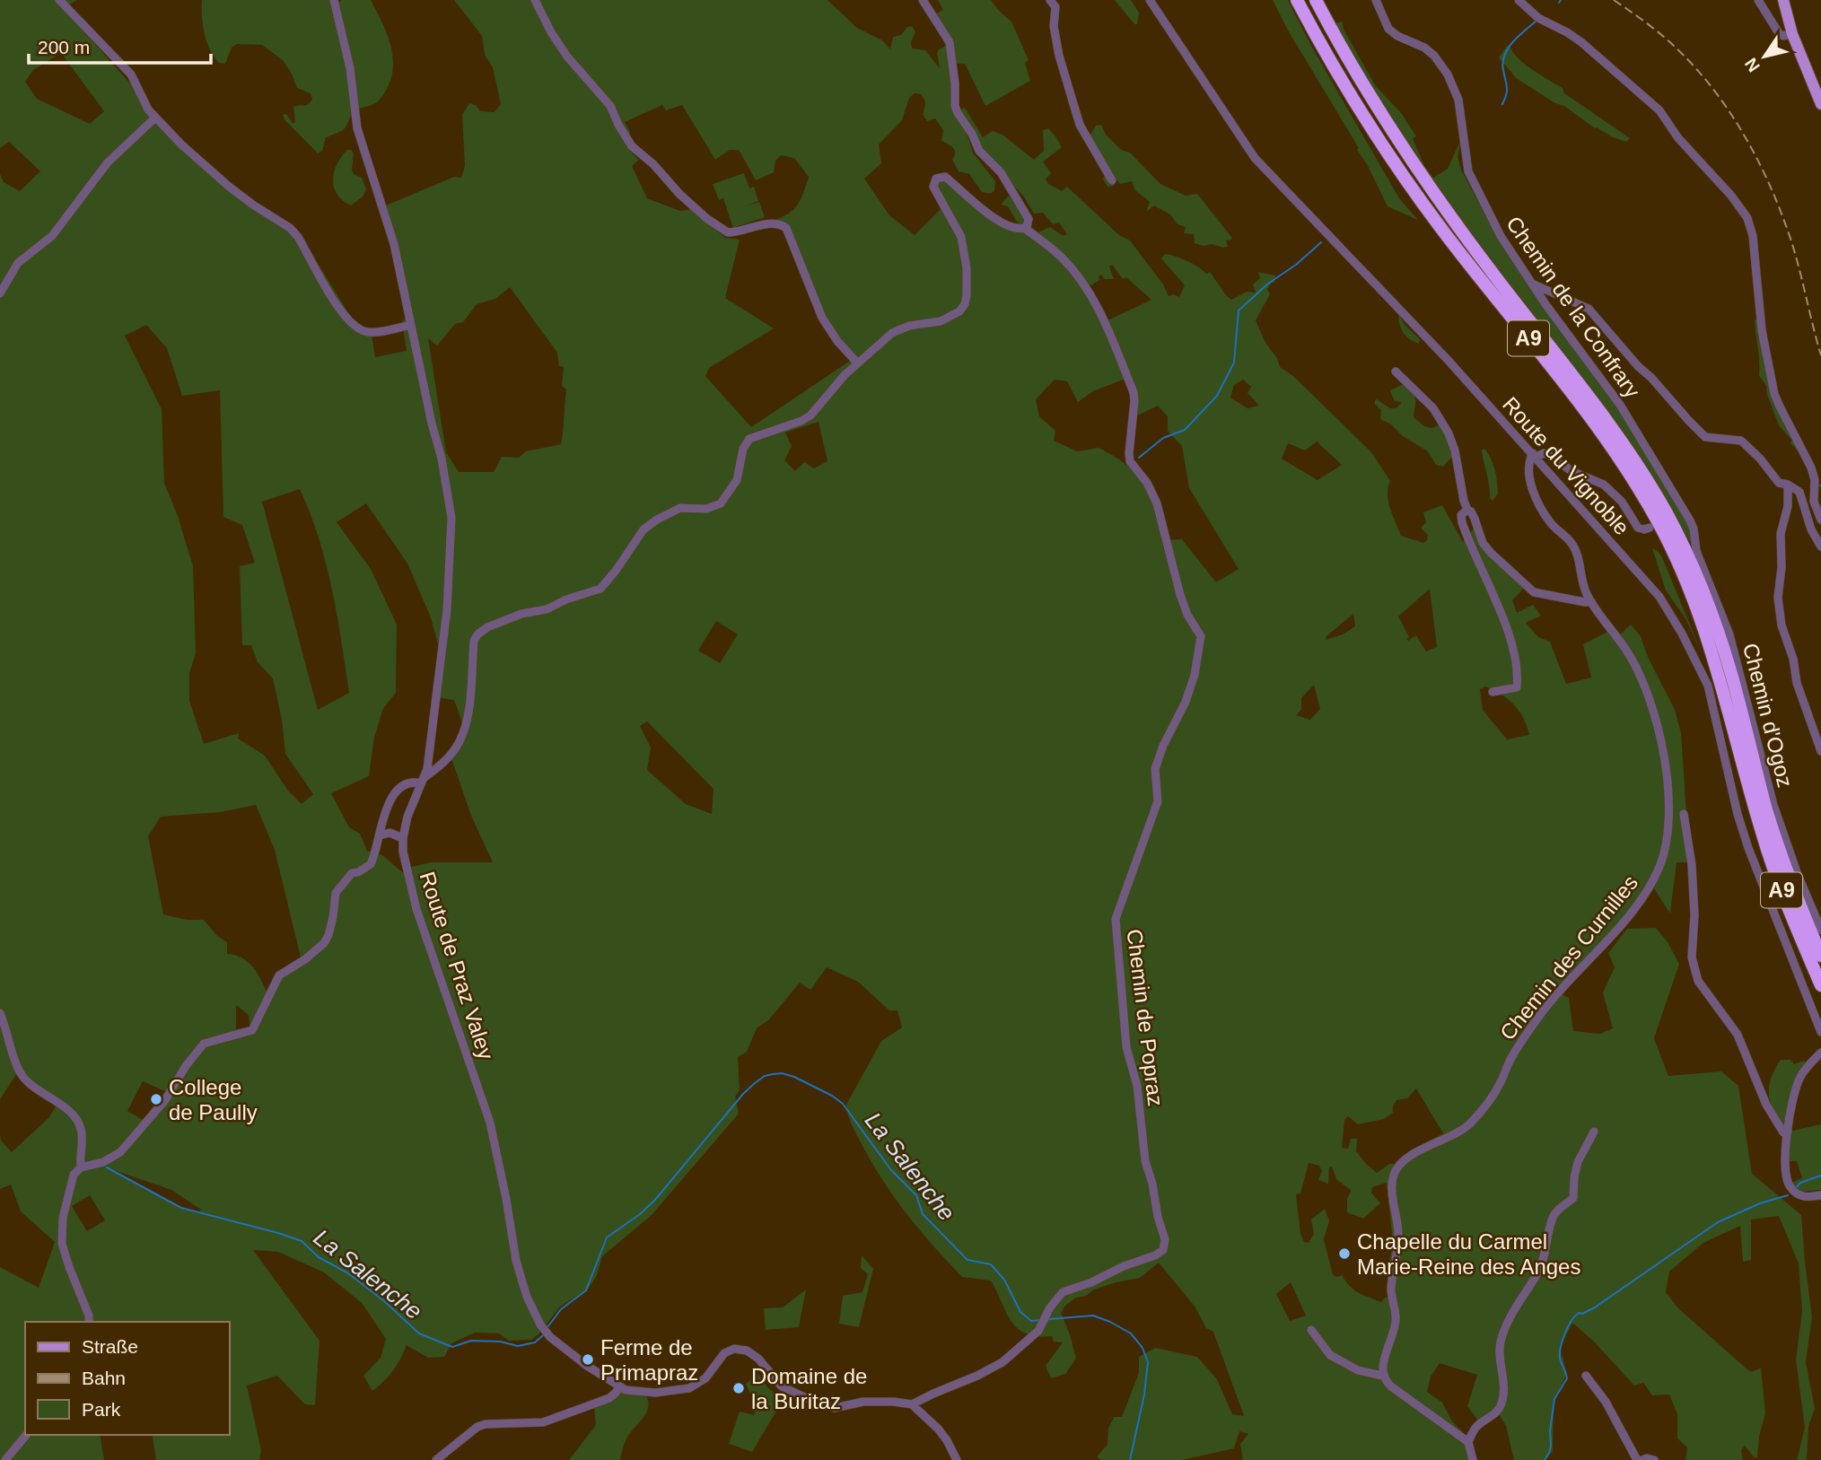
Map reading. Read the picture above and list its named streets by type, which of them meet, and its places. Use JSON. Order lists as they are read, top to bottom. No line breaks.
{"streets":{"highway":["A9"],"street":["Chemin de la Confrary","Route du Vignoble","Chemin d'Ogoz","Chemin des Curnilles","Route de Praz Valey","Chemin de Popraz"]},"crossings":[["Chemin de la Confrary","Chemin d'Ogoz"],["Route du Vignoble","Chemin des Curnilles"]],"water":["La Salenche"],"places":["College de Paully","Chapelle du Carmel Marie-Reine des Anges","Ferme de Primapraz","Domaine de la Buritaz"],"legend":["Straße","Bahn","Park"],"scale_bar":"200 m","north":"bottom left"}
